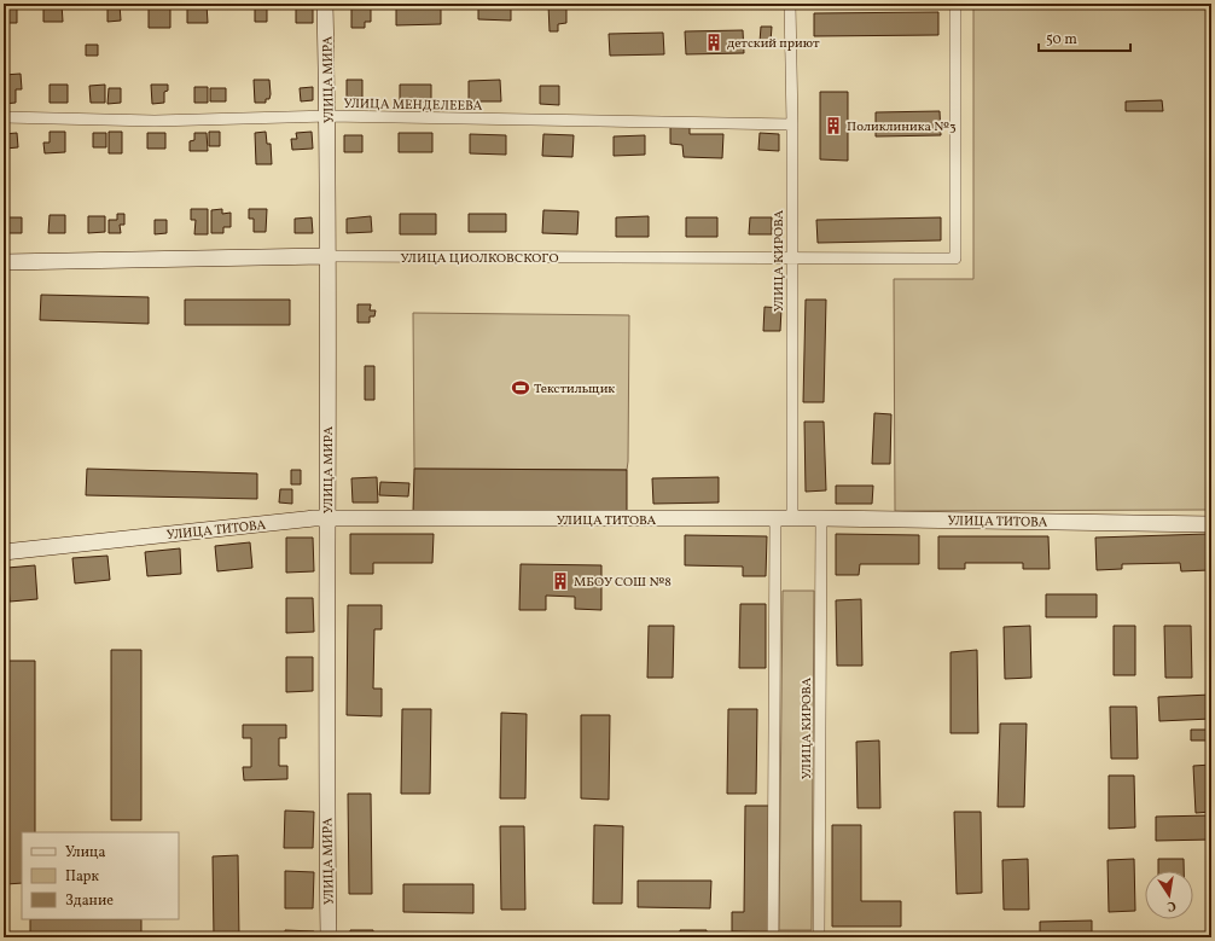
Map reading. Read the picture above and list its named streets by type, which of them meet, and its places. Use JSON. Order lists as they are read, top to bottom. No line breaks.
{"streets":{"street":["УЛИЦА МИРА","УЛИЦА МЕНДЕЛЕЕВА","УЛИЦА ЦИОЛКОВСКОГО","УЛИЦА КИРОВА","УЛИЦА ТИТОВА"]},"crossings":[["УЛИЦА МИРА","УЛИЦА МЕНДЕЛЕЕВА"],["УЛИЦА МИРА","УЛИЦА ЦИОЛКОВСКОГО"],["УЛИЦА МИРА","УЛИЦА ТИТОВА"],["УЛИЦА МЕНДЕЛЕЕВА","УЛИЦА КИРОВА"],["УЛИЦА ЦИОЛКОВСКОГО","УЛИЦА КИРОВА"],["УЛИЦА КИРОВА","УЛИЦА ТИТОВА"]],"places":{"building":["детский приют","Поликлиника №3","МБОУ СОШ №8"],"sports":["Текстильщик"]},"legend":["Улица","Парк","Здание"],"scale_bar":"50 m","north":"bottom"}
